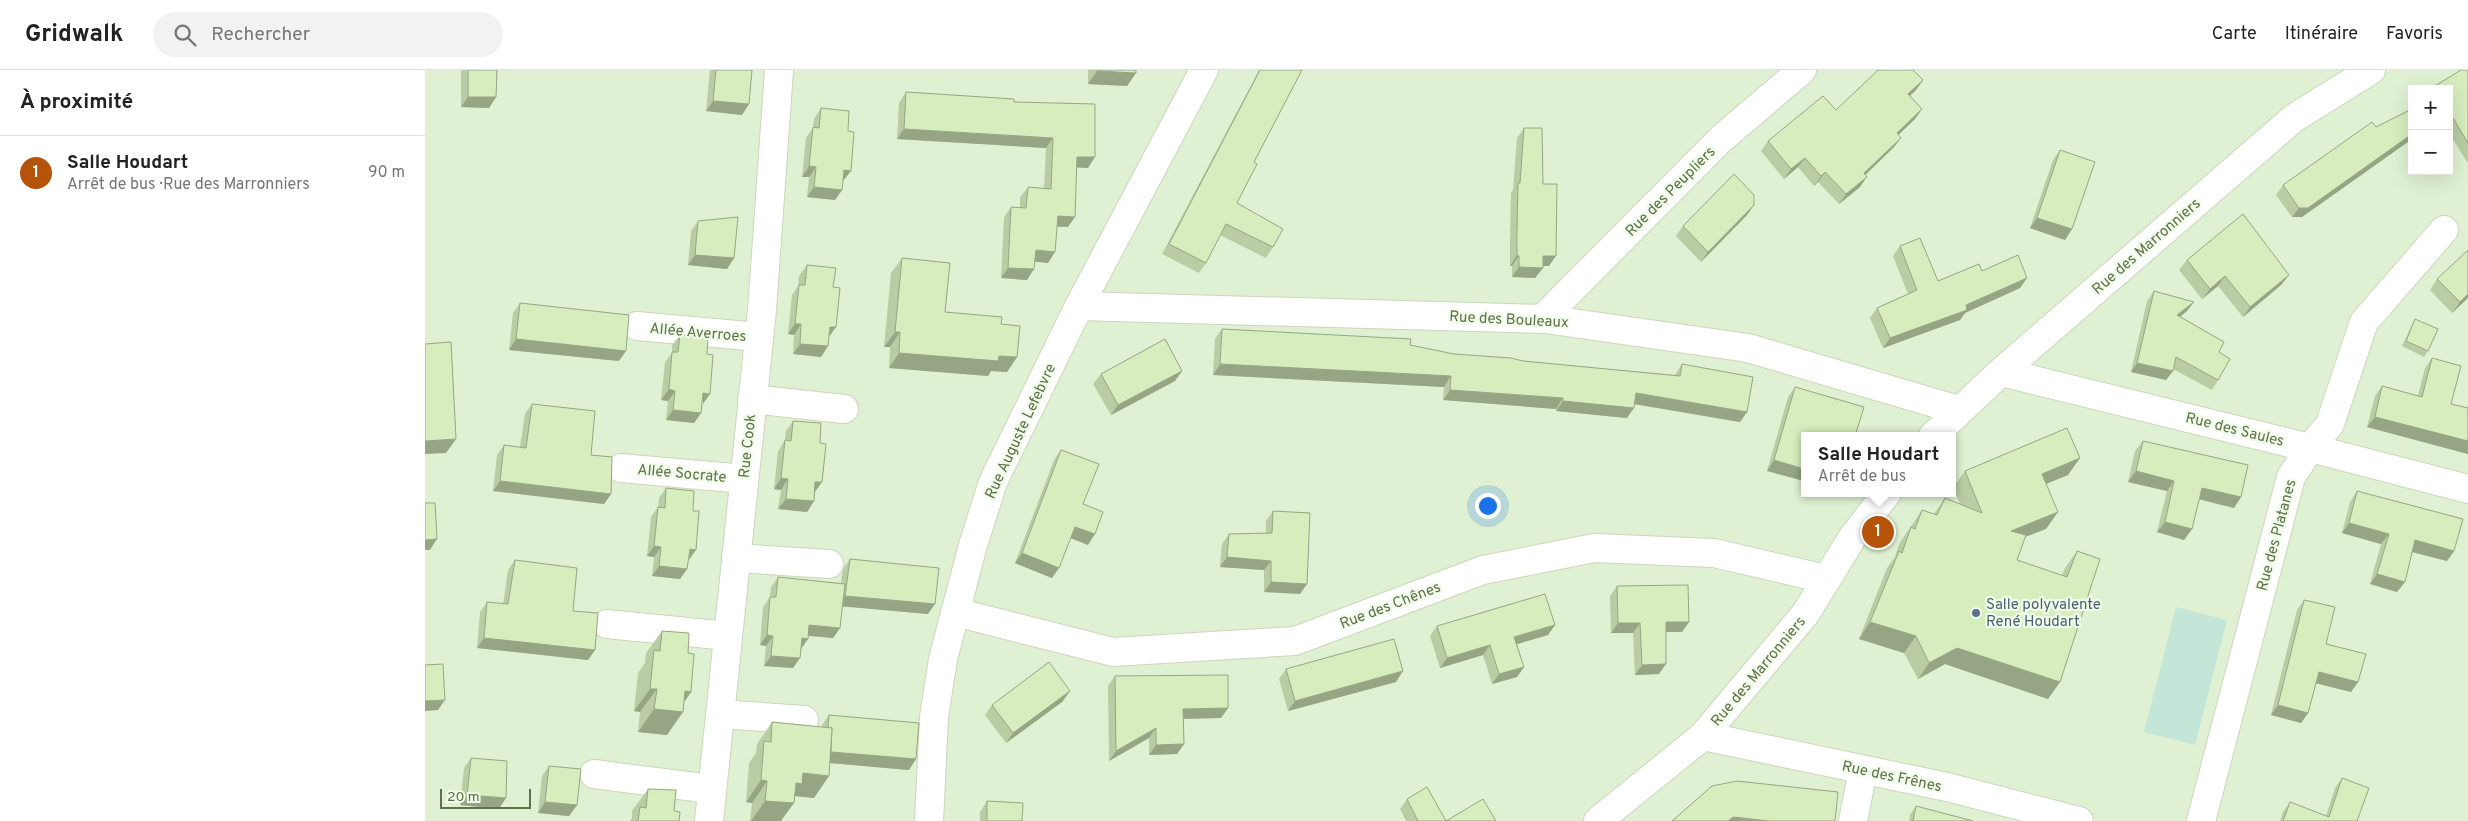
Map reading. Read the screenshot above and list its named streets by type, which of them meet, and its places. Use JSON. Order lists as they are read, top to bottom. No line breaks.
{"streets":{"street":["Rue des Peupliers","Rue des Marronniers","Rue des Bouleaux","Allée Averroes","Rue des Saules","Rue Auguste Lefebvre","Rue Cook","Allée Socrate","Rue des Platanes","Rue des Chênes","Rue des Frênes"]},"crossings":[["Rue des Peupliers","Rue des Bouleaux"],["Rue des Marronniers","Rue des Bouleaux"],["Rue des Marronniers","Rue des Saules"],["Rue des Marronniers","Rue des Chênes"],["Rue des Marronniers","Rue des Frênes"],["Rue des Bouleaux","Rue Auguste Lefebvre"],["Allée Averroes","Rue Cook"],["Rue des Saules","Rue des Platanes"],["Rue Auguste Lefebvre","Rue des Chênes"],["Rue Cook","Allée Socrate"]],"places":["Salle polyvalente René Houdart"],"scale_bar":"20 m","page":{"header":"Gridwalk","search":"Rechercher","nav":["Carte","Itinéraire","Favoris"],"heading":"À proximité","map_buttons":["+","−"],"list":[{"mark":"1","name":"Salle Houdart","note":"Arrêt de bus · Rue des Marronniers","value":"90 m"}],"popup":["Salle Houdart","Arrêt de bus"],"pins":"1","scale":"20 m"}}
